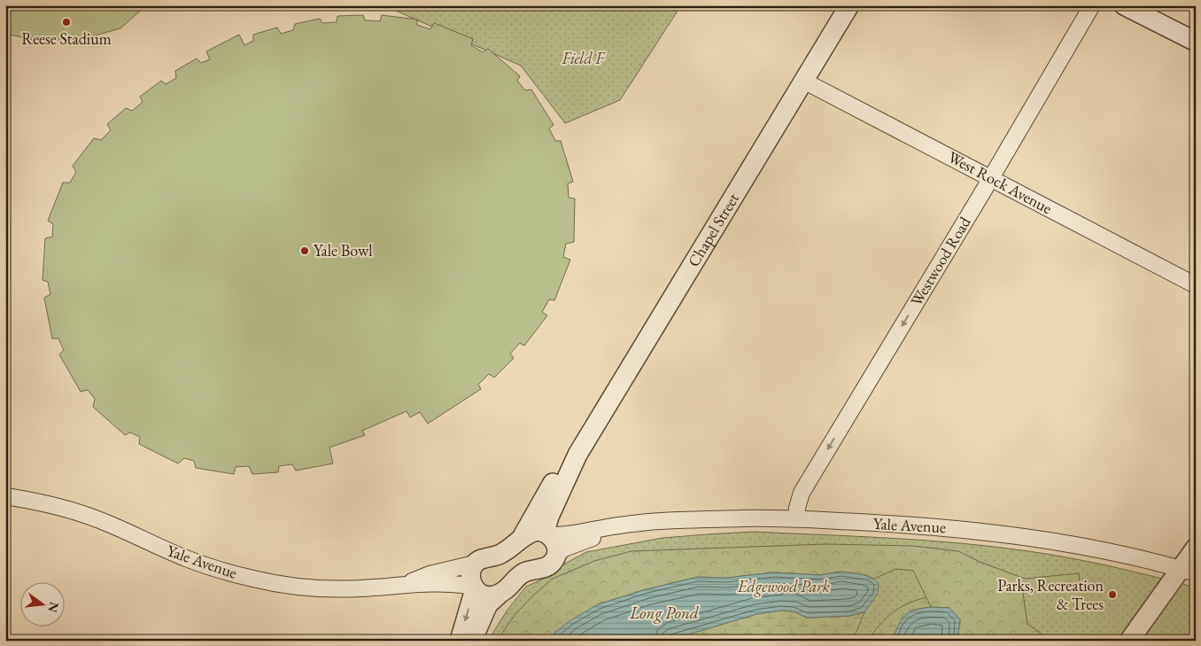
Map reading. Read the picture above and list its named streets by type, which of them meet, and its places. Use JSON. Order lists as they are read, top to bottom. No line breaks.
{"streets":{"street":["West Rock Avenue","Chapel Street","Westwood Road","Yale Avenue"]},"crossings":[["West Rock Avenue","Chapel Street"],["West Rock Avenue","Westwood Road"],["Chapel Street","Yale Avenue"],["Westwood Road","Yale Avenue"]],"one_way":["Westwood Road"],"water":["Long Pond"],"parks":["Field F","Edgewood Park"],"places":["Reese Stadium","Yale Bowl","Parks, Recreation & Trees"],"north":"right"}
